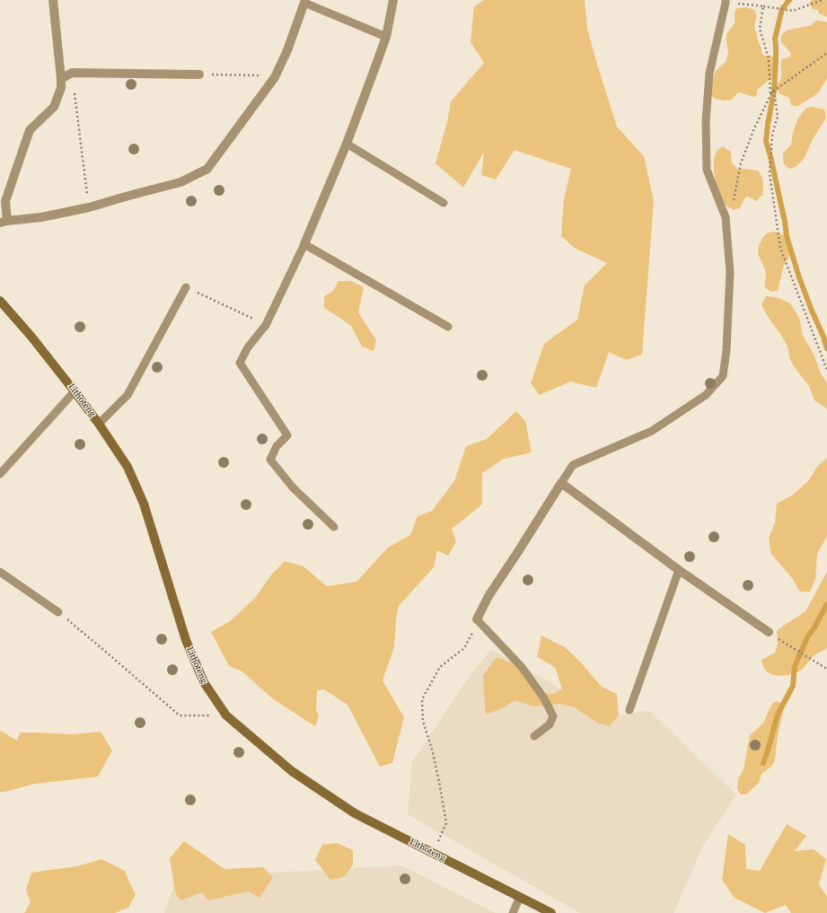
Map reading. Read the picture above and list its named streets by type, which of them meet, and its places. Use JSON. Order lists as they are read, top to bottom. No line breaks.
{"streets":{"main road":["Lithoteng"]}}
